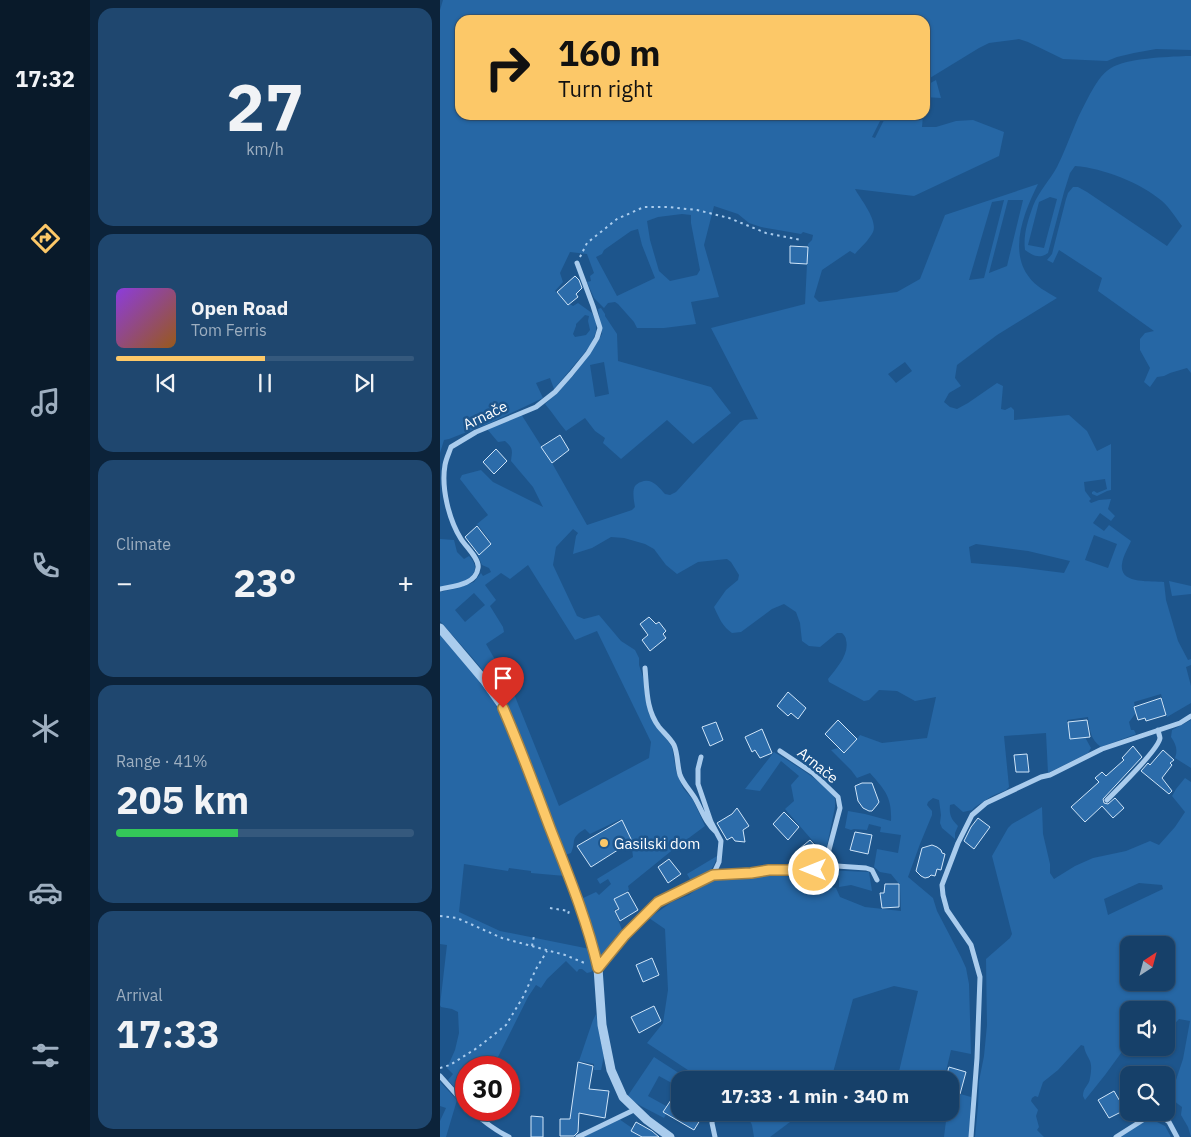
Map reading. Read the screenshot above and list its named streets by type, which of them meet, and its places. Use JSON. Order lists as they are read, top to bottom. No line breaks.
{"streets":{"street":["Arnače"]},"places":["Gasilski dom"],"north":"top right","page":{"tabs":"17:32","tile":[["27","km/h"],"Climate",["Range · 41%","205 km"],["Arrival","17:33"]],"turn":["160 m","Turn right"],"song":["Open Road","Tom Ferris"],"heat":["−","23°","+"],"limit":"30","trip":"17:33 · 1 min · 340 m"}}
